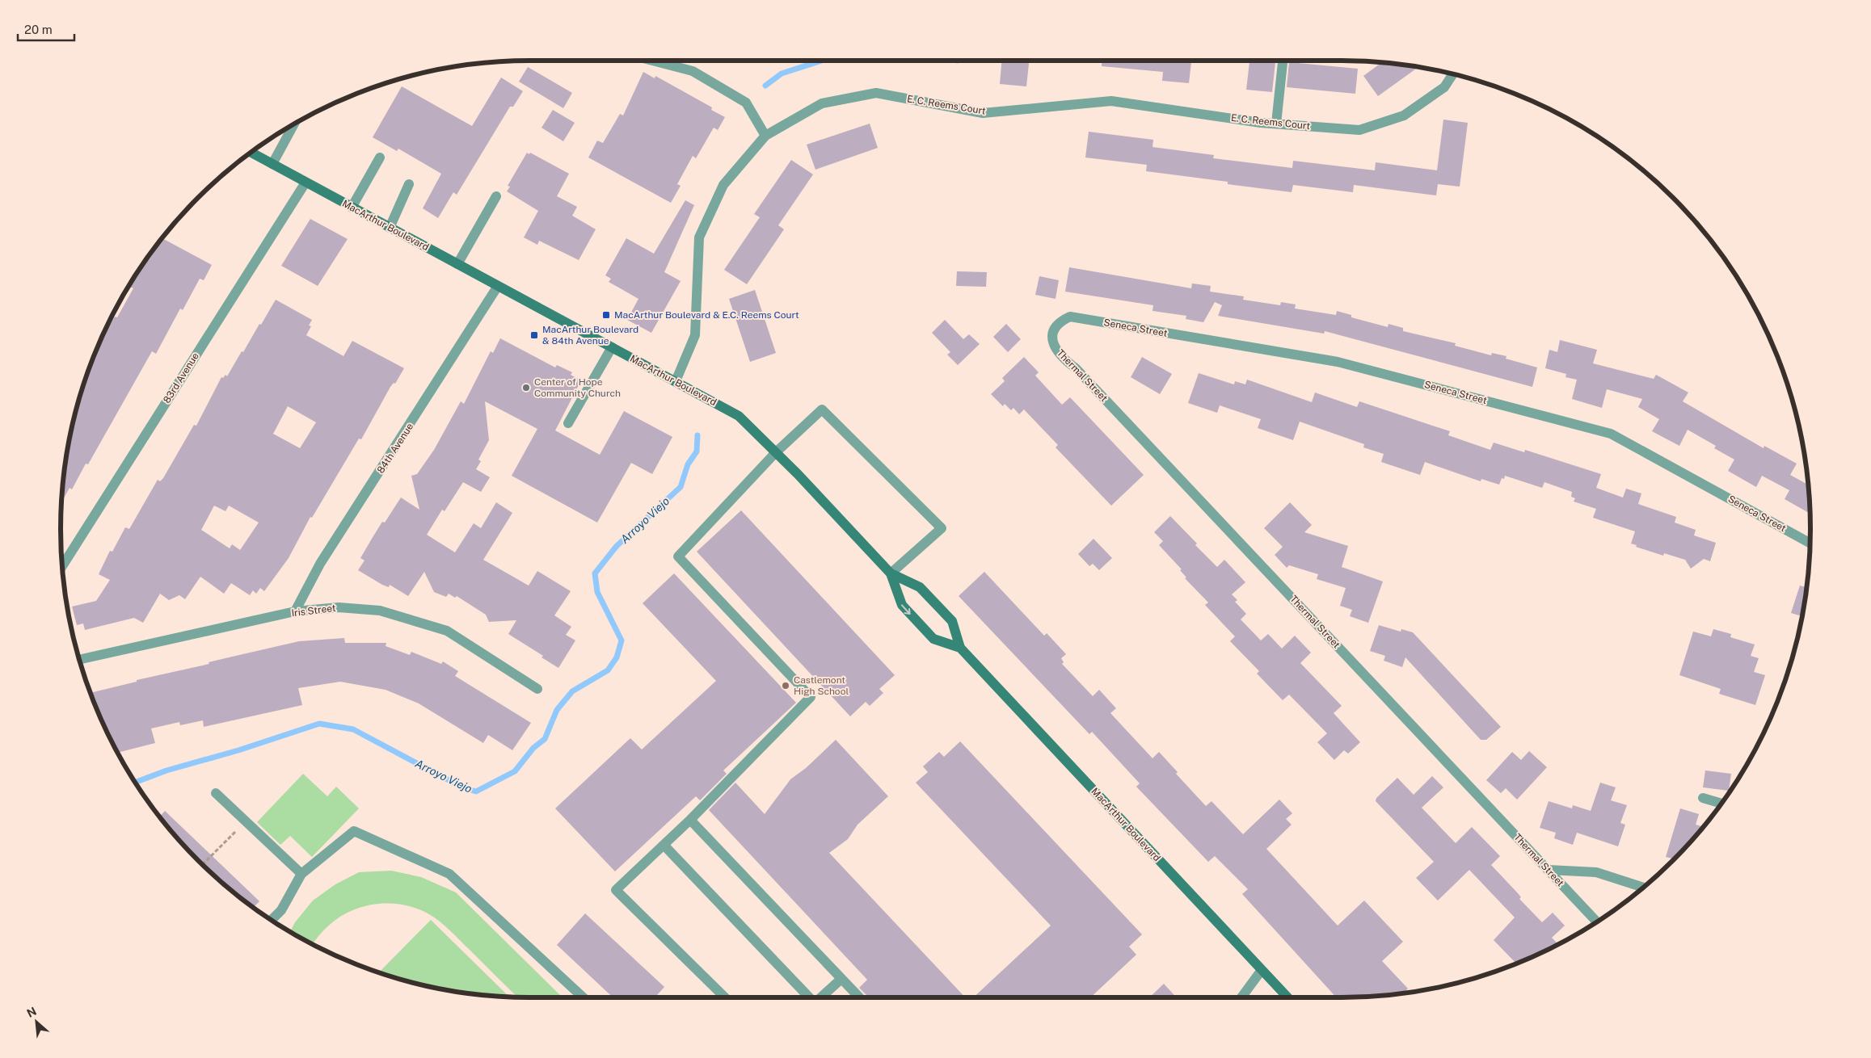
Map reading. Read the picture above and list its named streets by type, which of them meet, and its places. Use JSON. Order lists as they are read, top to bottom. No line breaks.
{"streets":{"main road":["MacArthur Boulevard"],"street":["E. C. Reems Court","Seneca Street","Thermal Street","83rd Avenue","84th Avenue","Iris Street"]},"crossings":[["E. C. Reems Court","MacArthur Boulevard"],["MacArthur Boulevard","83rd Avenue"],["MacArthur Boulevard","84th Avenue"],["Seneca Street","Thermal Street"],["84th Avenue","Iris Street"]],"water":["Arroyo Viejo"],"places":{"transit":["MacArthur Boulevard & E.C. Reems Court","MacArthur Boulevard & 84th Avenue"],"other":["Center of Hope Community Church","Castlemont High School"]},"scale_bar":"20 m","north":"top left"}
